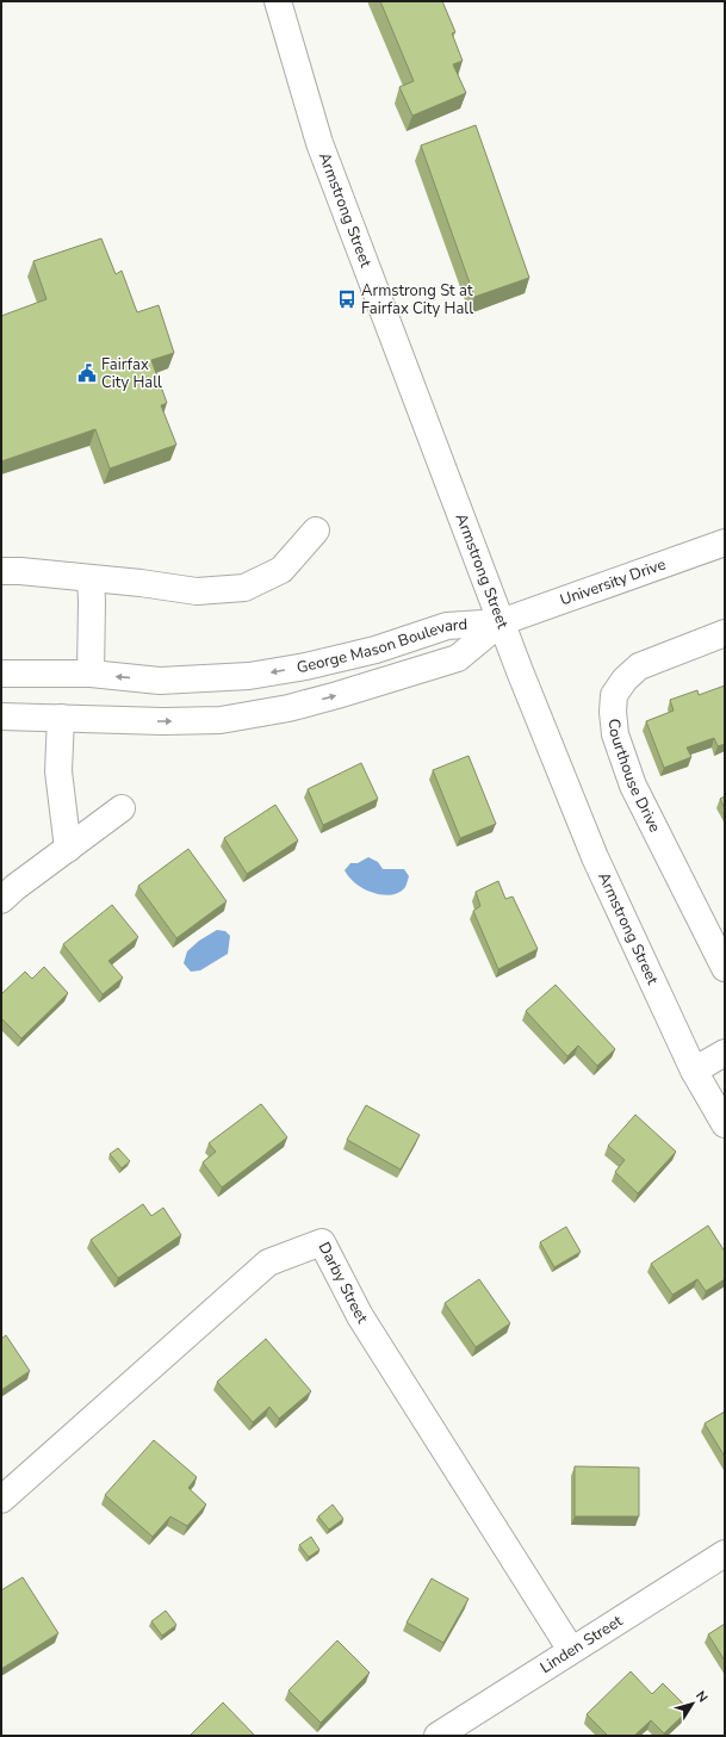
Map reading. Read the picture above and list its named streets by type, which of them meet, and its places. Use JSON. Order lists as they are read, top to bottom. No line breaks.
{"streets":{"street":["Armstrong Street","University Drive","George Mason Boulevard","Courthouse Drive","Darby Street","Linden Street"]},"crossings":[["Armstrong Street","University Drive"],["Armstrong Street","George Mason Boulevard"],["University Drive","George Mason Boulevard"],["Darby Street","Linden Street"]],"places":{"bus stop":["Armstrong St at Fairfax City Hall"],"public building":["Fairfax City Hall"]},"north":"top right"}
